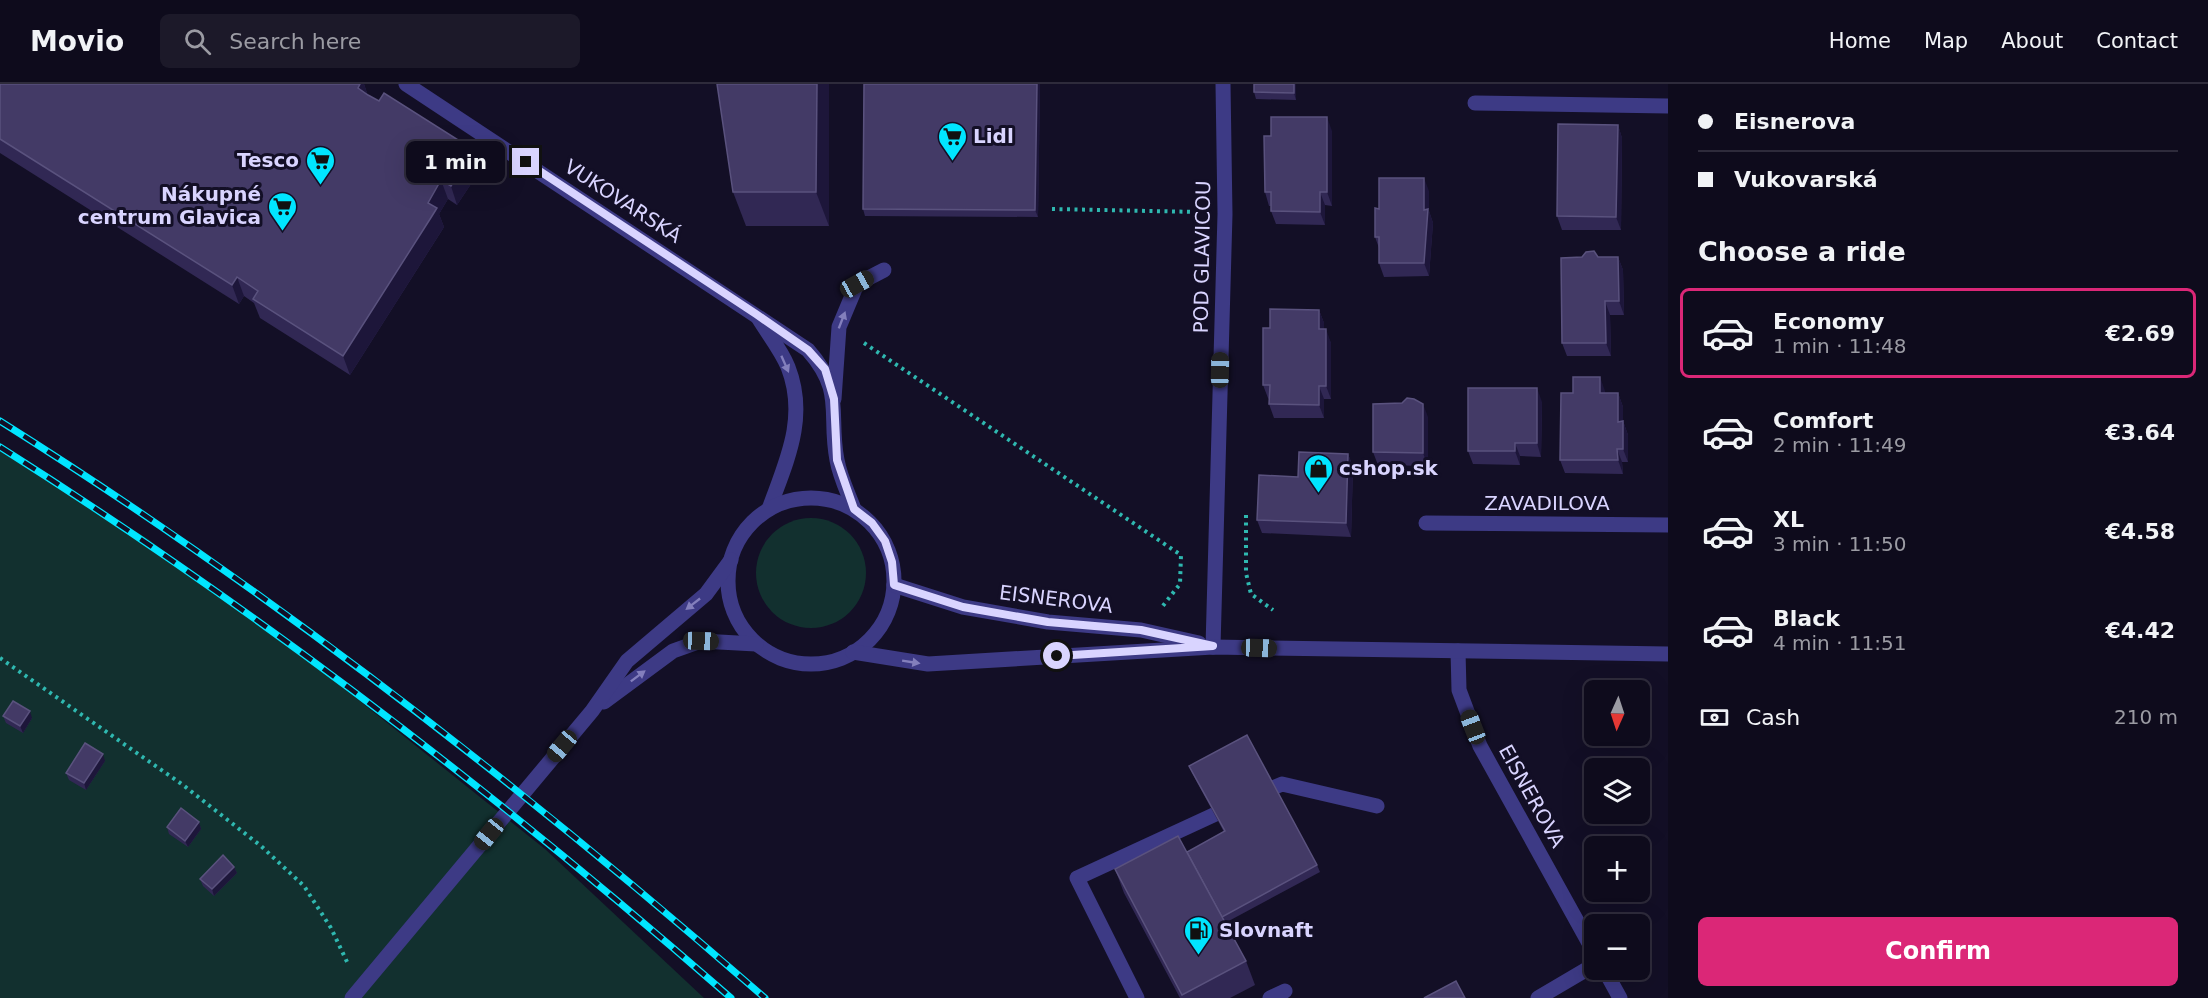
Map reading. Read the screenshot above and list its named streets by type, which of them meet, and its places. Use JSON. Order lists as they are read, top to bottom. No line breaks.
{"streets":{"street":["VUKOVARSKÁ","POD GLAVICOU","ZAVADILOVA","EISNEROVA"]},"crossings":[["VUKOVARSKÁ","EISNEROVA"],["POD GLAVICOU","EISNEROVA"]],"places":{"supermarket":["Lidl","Tesco","Nákupné centrum Glavica"],"shop":["cshop.sk"],"fuel station":["Slovnaft"]},"north":"bottom","page":{"header":"Movio","search":"Search here","nav":["Home","Map","About","Contact"],"banner":["Eisnerova","Vukovarská"],"bubble":"1 min","heading":"Choose a ride","list":[{"name":"Economy","note":"1 min · 11:48","value":"€2.69"},{"name":"Comfort","note":"2 min · 11:49","value":"€3.64"},{"name":"XL","note":"3 min · 11:50","value":"€4.58"},{"name":"Black","note":"4 min · 11:51","value":"€4.42"}],"map_buttons":["+","−"],"pay":["Cash","210 m"],"buttons":"Confirm"}}
